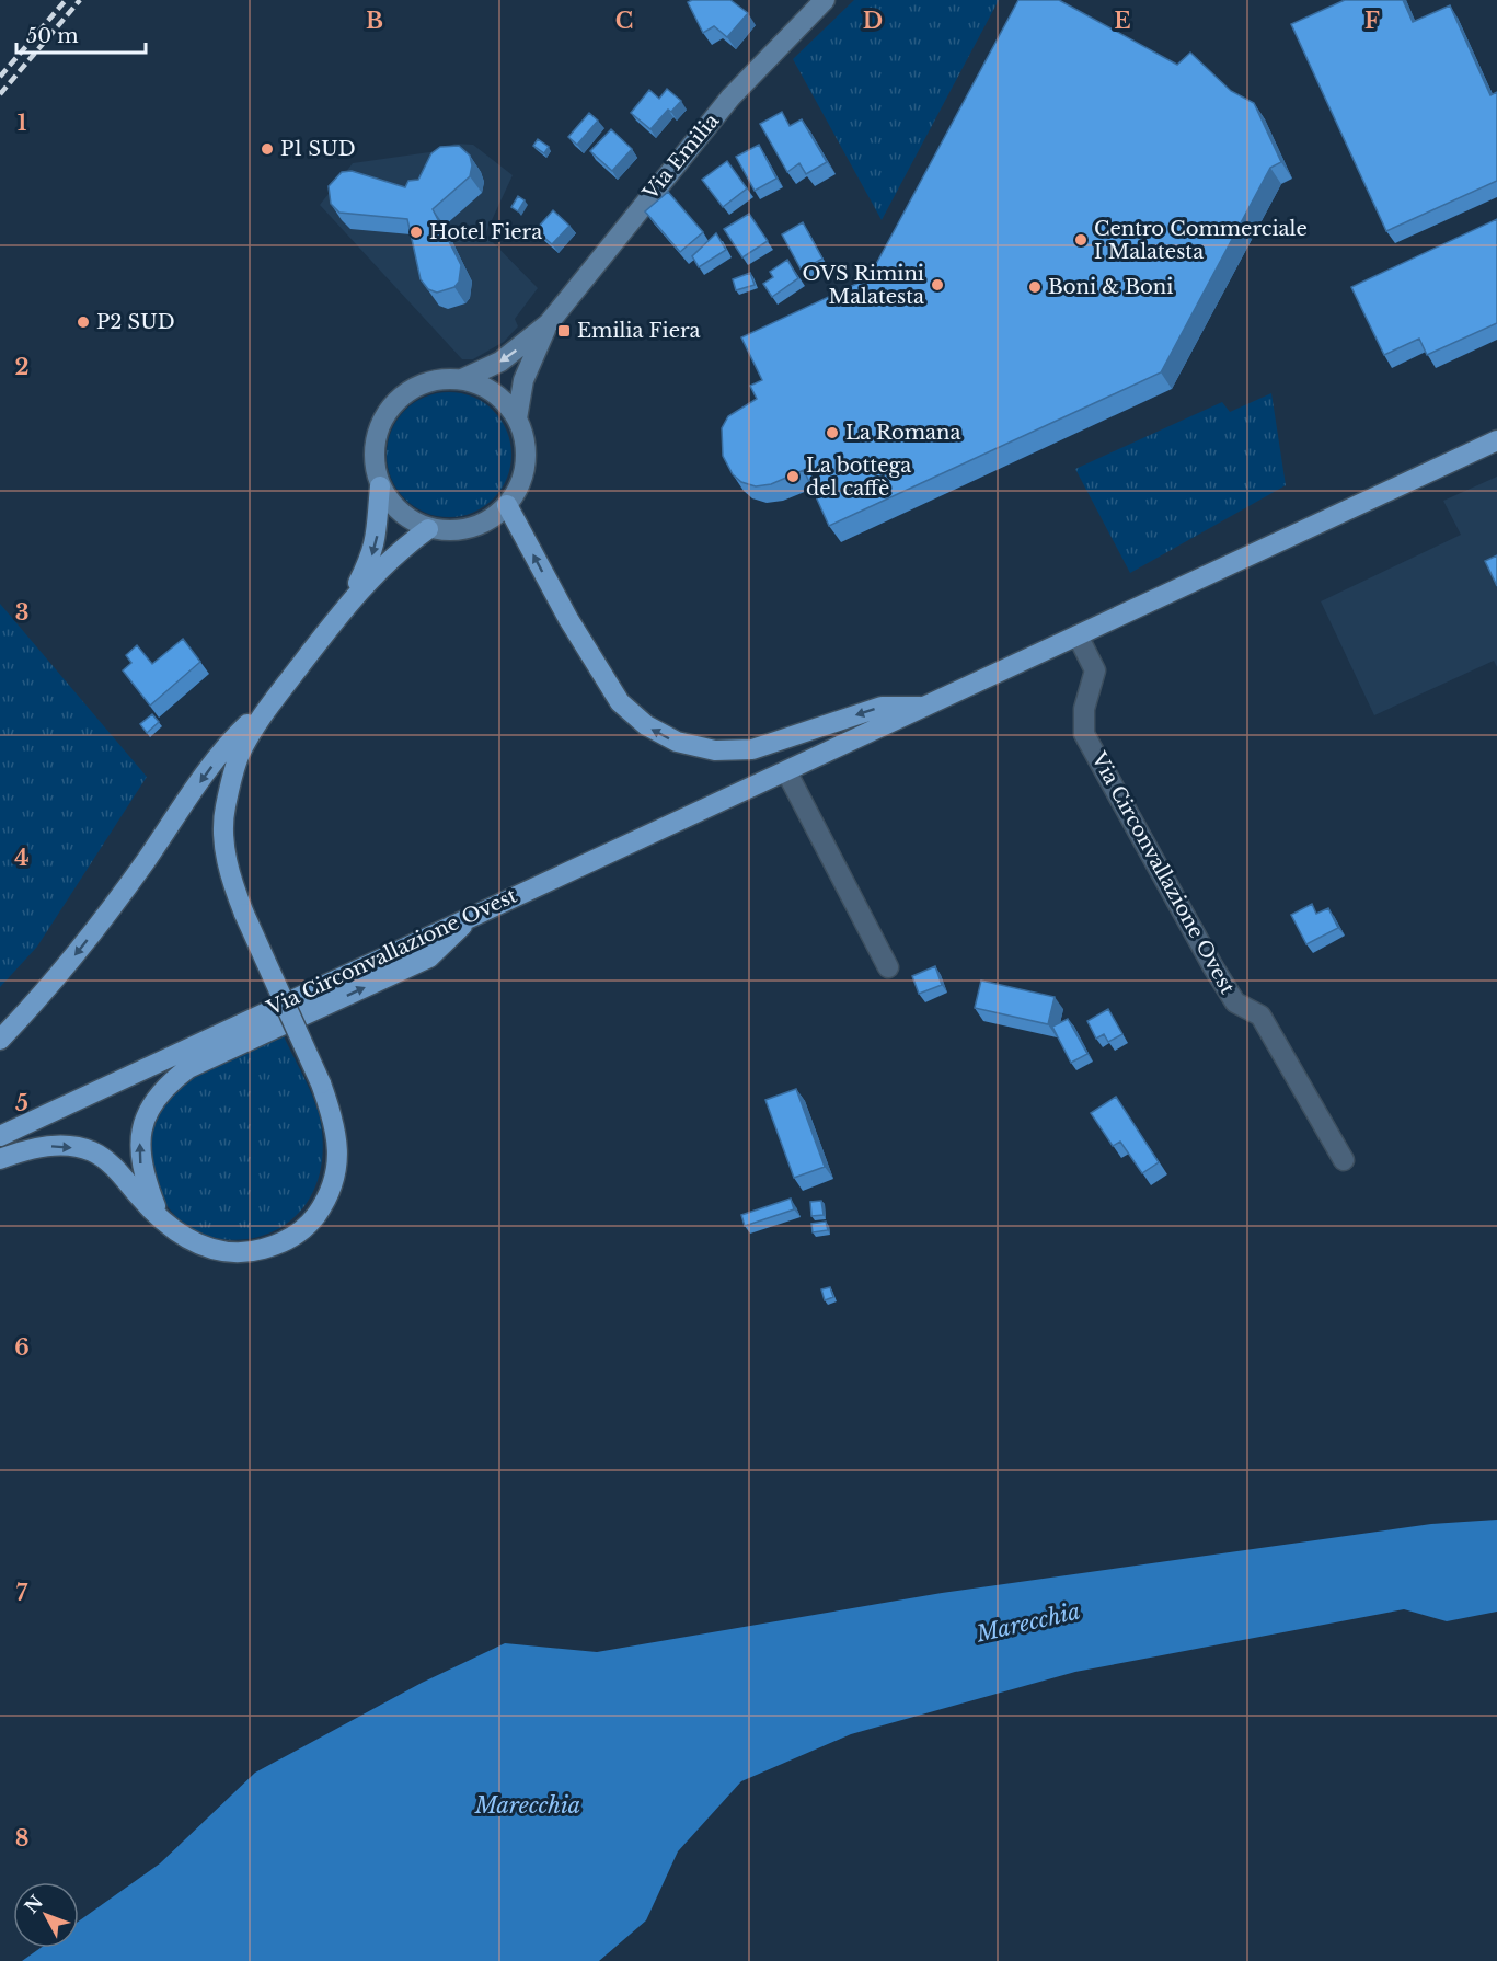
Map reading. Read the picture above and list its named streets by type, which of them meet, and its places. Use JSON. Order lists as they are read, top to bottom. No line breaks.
{"streets":{"main road":["Via Emilia","Via Circonvallazione Ovest"]},"water":["Marecchia"],"places":{"other":["P1 SUD","Hotel Fiera","Centro Commerciale I Malatesta","OVS Rimini Malatesta","Boni & Boni","P2 SUD","La Romana","La bottega del caffè"],"transit":["Emilia Fiera"]},"scale_bar":"50 m","north":"top left","grid":{"columns":["B","C","D","E","F"],"rows":["1","2","3","4","5","6","7","8"]}}
